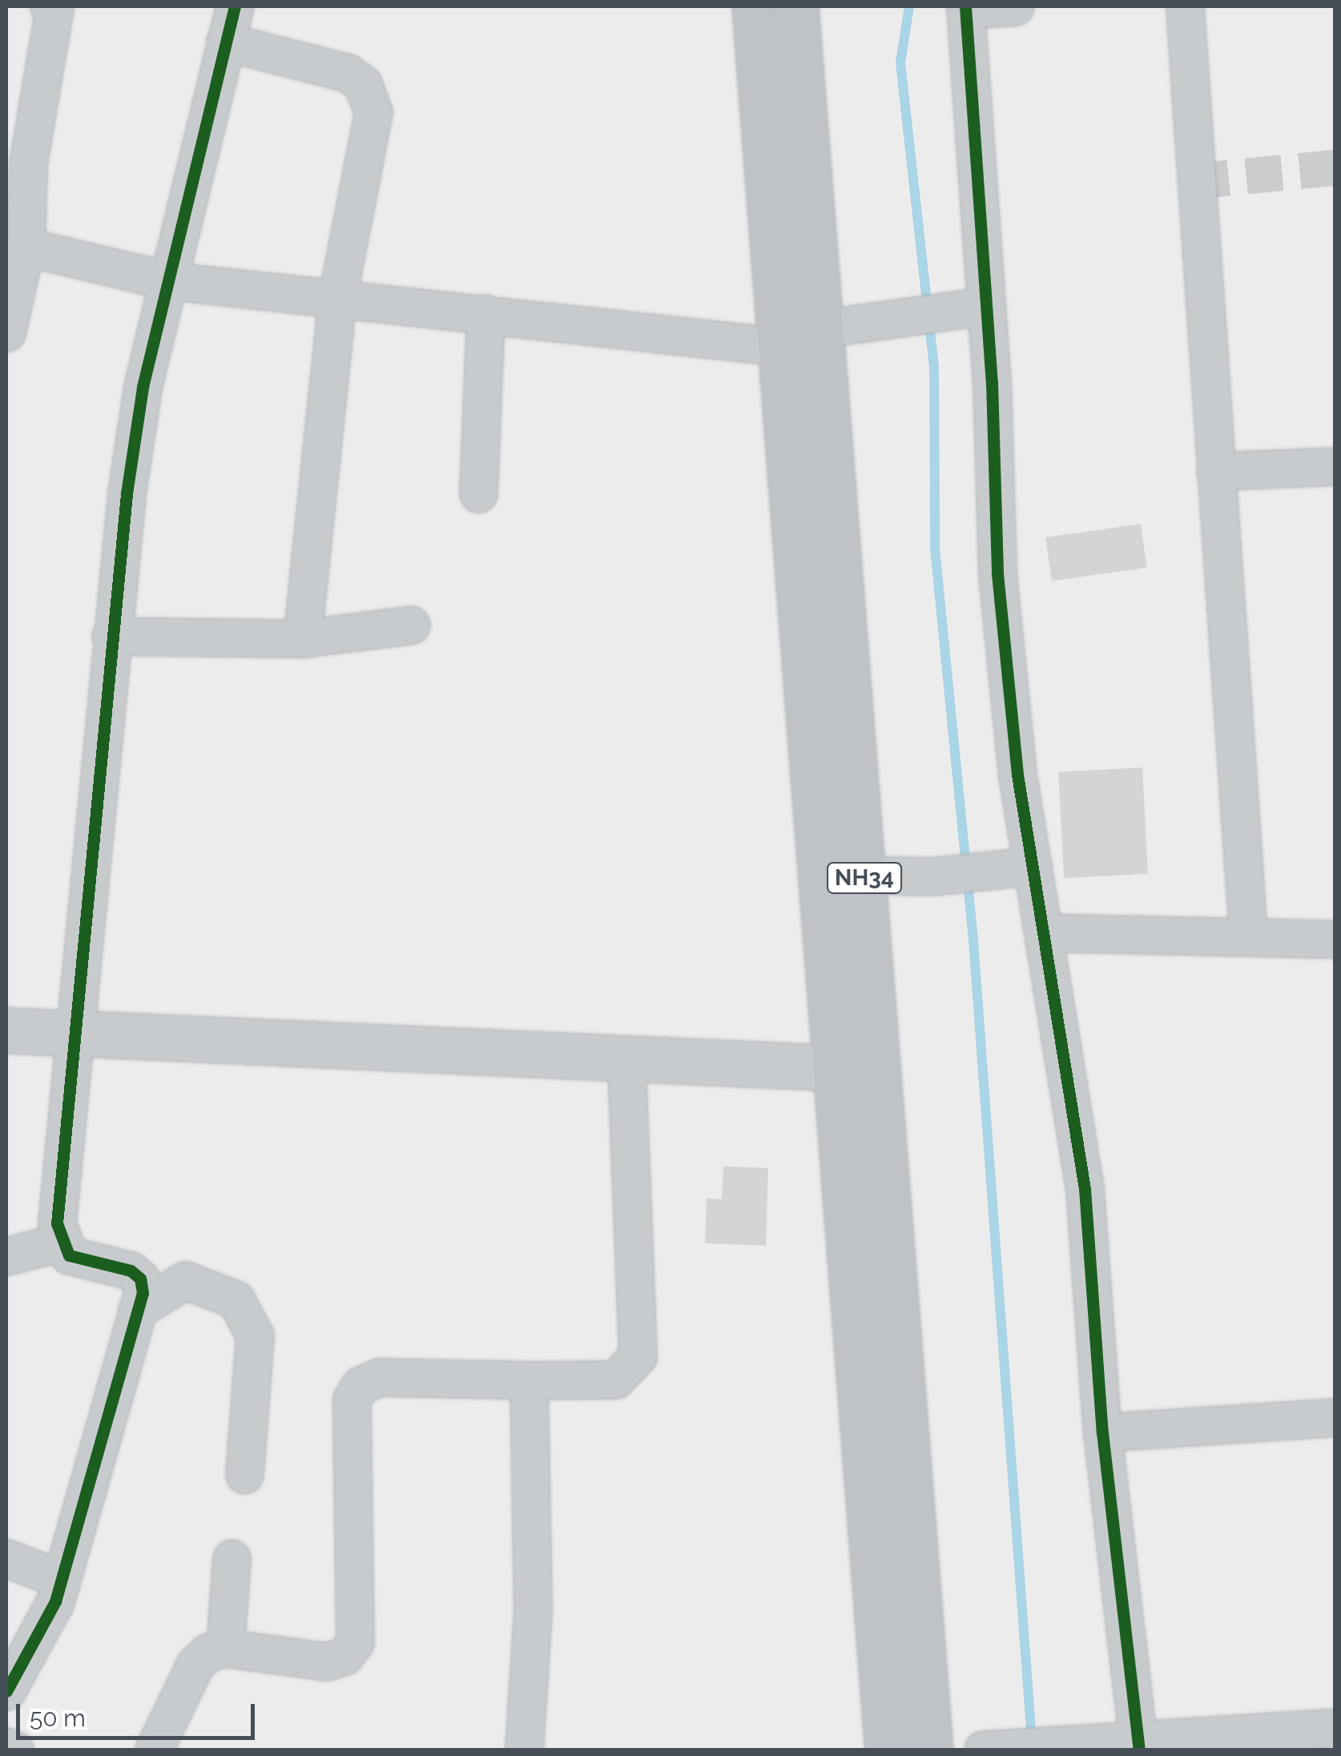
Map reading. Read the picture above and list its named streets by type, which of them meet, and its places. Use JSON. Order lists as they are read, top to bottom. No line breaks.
{"streets":{"highway":["NH34"]},"scale_bar":"50 m"}
